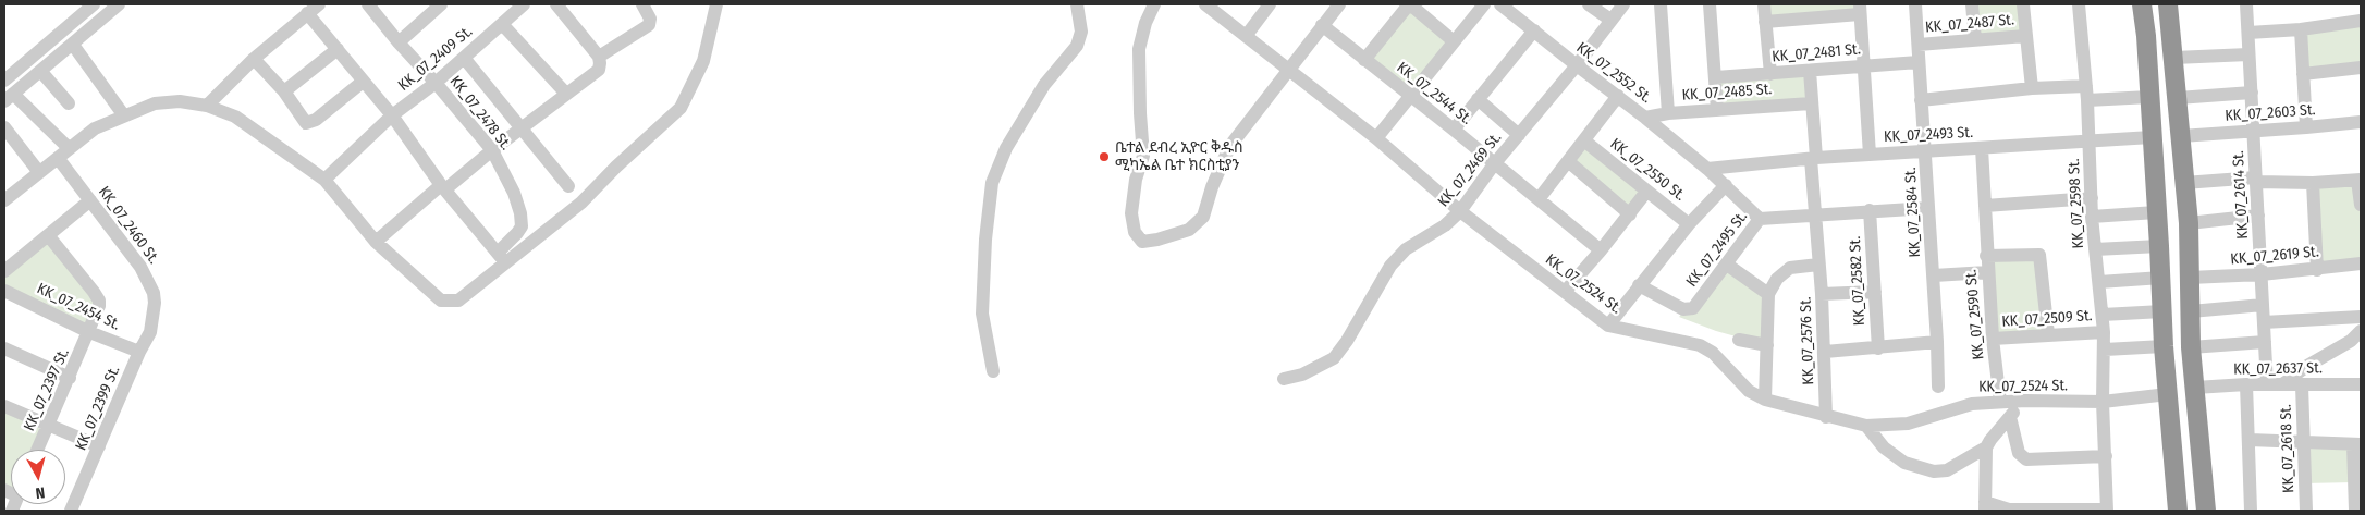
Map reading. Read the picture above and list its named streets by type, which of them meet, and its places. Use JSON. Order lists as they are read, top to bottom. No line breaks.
{"streets":{"street":["KK_07_2487 St.","KK_07_2481 St.","KK_07_2409 St.","KK_07_2552 St.","KK_07_2485 St.","KK_07_2544 St.","KK_07_2478 St.","KK_07_2603 St.","KK_07_2493 St.","KK_07_2469 St.","KK_07_2550 St.","KK_07_2614 St.","KK_07_2598 St.","KK_07_2584 St.","KK_07_2460 St.","KK_07_2495 St.","KK_07_2619 St.","KK_07_2582 St.","KK_07_2524 St.","KK_07_2454 St.","KK_07_2590 St.","KK_07_2509 St.","KK_07_2576 St.","KK_07_2637 St.","KK_07_2397 St.","KK_07_2399 St.","KK_07_2618 St."]},"crossings":[["KK_07_2487 St.","KK_07_2584 St."],["KK_07_2481 St.","KK_07_2584 St."],["KK_07_2481 St.","KK_07_2576 St."],["KK_07_2409 St.","KK_07_2478 St."],["KK_07_2552 St.","KK_07_2485 St."],["KK_07_2552 St.","KK_07_2493 St."],["KK_07_2552 St.","KK_07_2469 St."],["KK_07_2552 St.","KK_07_2495 St."],["KK_07_2485 St.","KK_07_2576 St."],["KK_07_2544 St.","KK_07_2469 St."],["KK_07_2603 St.","KK_07_2614 St."],["KK_07_2493 St.","KK_07_2598 St."],["KK_07_2493 St.","KK_07_2584 St."],["KK_07_2493 St.","KK_07_2590 St."],["KK_07_2493 St.","KK_07_2576 St."],["KK_07_2469 St.","KK_07_2524 St."],["KK_07_2614 St.","KK_07_2619 St."],["KK_07_2614 St.","KK_07_2637 St."],["KK_07_2598 St.","KK_07_2524 St."],["KK_07_2598 St.","KK_07_2509 St."],["KK_07_2584 St.","KK_07_2495 St."],["KK_07_2460 St.","KK_07_2399 St."],["KK_07_2495 St.","KK_07_2582 St."],["KK_07_2495 St.","KK_07_2576 St."],["KK_07_2524 St.","KK_07_2590 St."],["KK_07_2524 St.","KK_07_2576 St."],["KK_07_2454 St.","KK_07_2397 St."],["KK_07_2454 St.","KK_07_2399 St."],["KK_07_2590 St.","KK_07_2509 St."],["KK_07_2637 St.","KK_07_2618 St."]],"places":["ቤተል ደብረ ኢዮር ቅዱስ ሚካኤል ቤተ ክርስቲያን"],"north":"bottom"}
